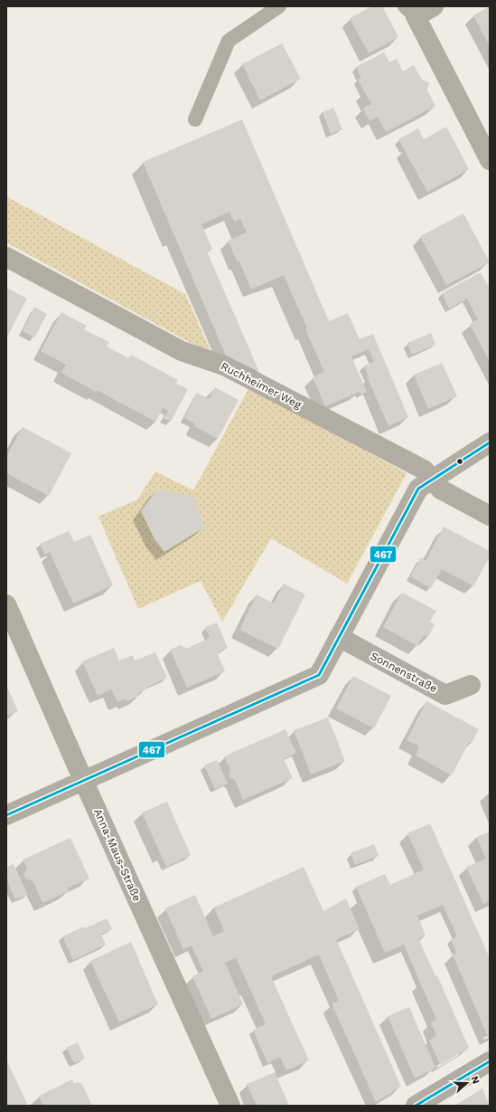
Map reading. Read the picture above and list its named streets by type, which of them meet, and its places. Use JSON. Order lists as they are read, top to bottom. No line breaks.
{"streets":{"street":["Ruchheimer Weg","Sonnenstraße","Anna-Maus-Straße"]},"lines":["transit line 467"],"north":"right"}
